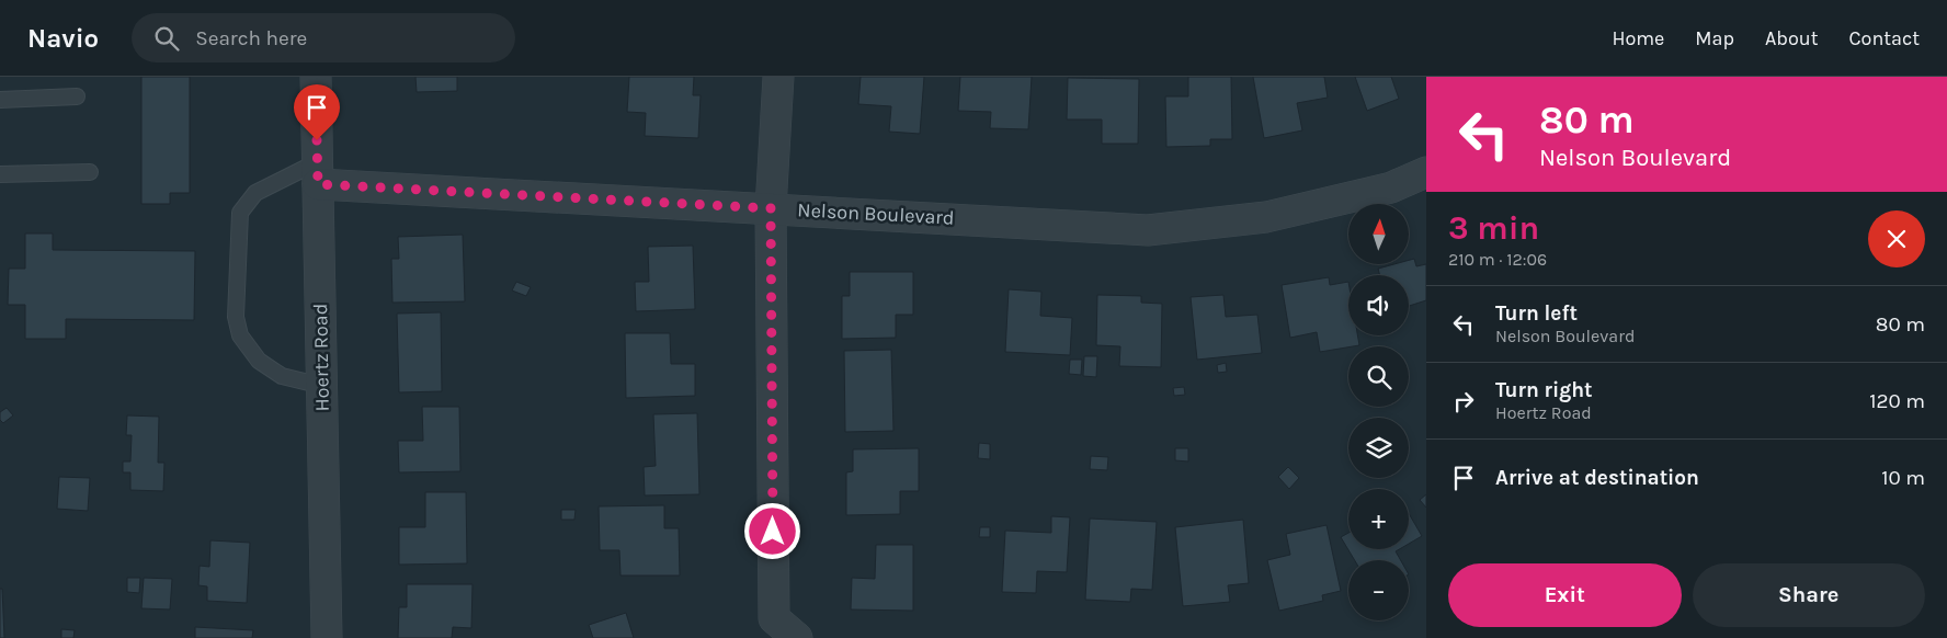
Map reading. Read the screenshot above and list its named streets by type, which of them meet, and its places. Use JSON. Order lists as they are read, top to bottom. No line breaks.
{"streets":{"street":["Nelson Boulevard","Hoertz Road"]},"crossings":[["Nelson Boulevard","Hoertz Road"]],"north":"top","page":{"header":"Navio","search":"Search here","nav":["Home","Map","About","Contact"],"turn":["80 m","Nelson Boulevard"],"heading":["3 min","210 m · 12:06"],"map_buttons":["+","−"],"list":[{"name":"Turn left","note":"Nelson Boulevard","value":"80 m"},{"name":"Turn right","note":"Hoertz Road","value":"120 m"},{"name":"Arrive at destination","value":"10 m"}],"buttons":["Exit","Share"]}}
